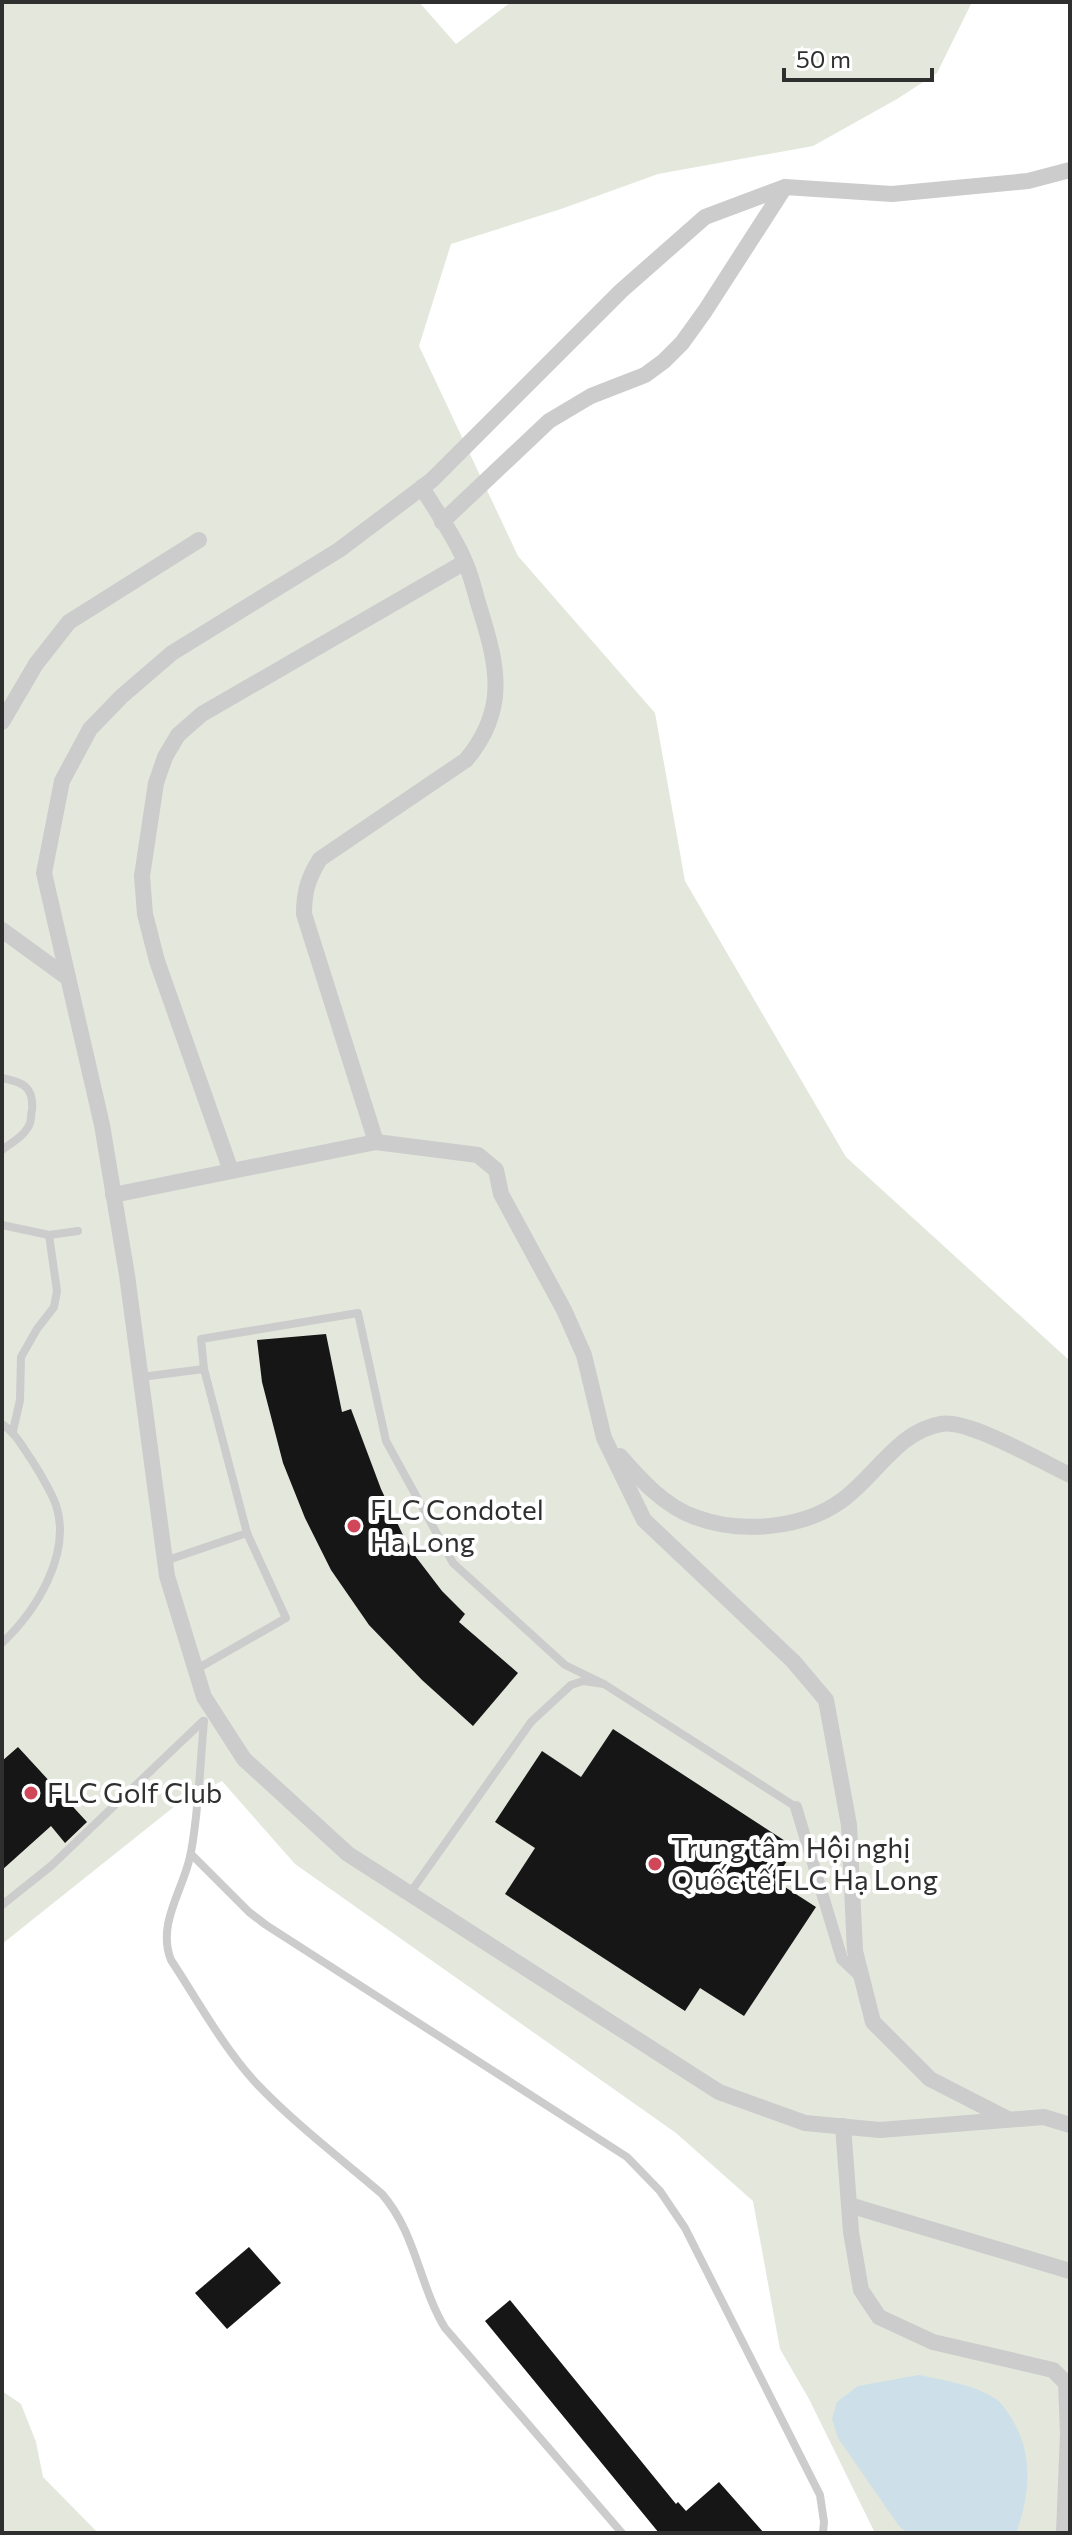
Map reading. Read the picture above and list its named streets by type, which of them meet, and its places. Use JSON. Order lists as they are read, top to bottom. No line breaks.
{"places":["FLC Condotel Ha Long","FLC Golf Club","Trung tâm Hội nghị Quốc tế FLC Hạ Long"],"scale_bar":"50 m"}
